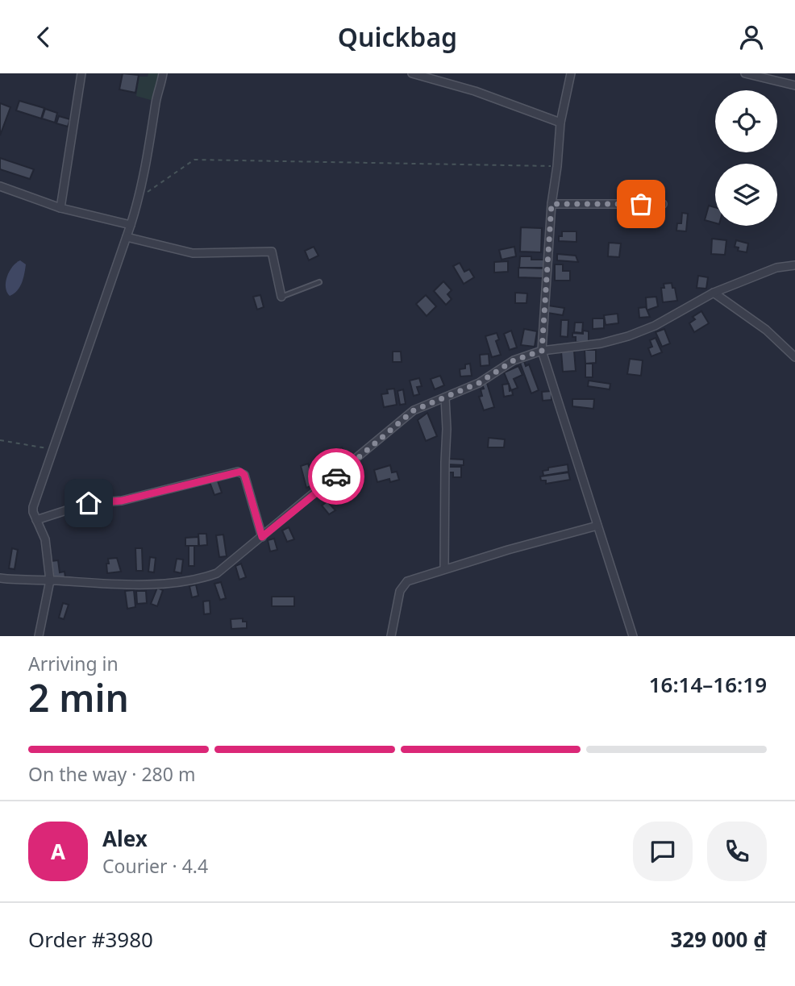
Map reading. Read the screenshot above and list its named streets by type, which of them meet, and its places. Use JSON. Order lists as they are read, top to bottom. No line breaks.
{"page":{"header":"Quickbag","heading":["2 min","Arriving in","16:14–16:19"],"panel":["Alex","Courier · 4.4","Order #3980","329 000 ₫"],"bar":"On the way · 280 m","round":"A"}}
